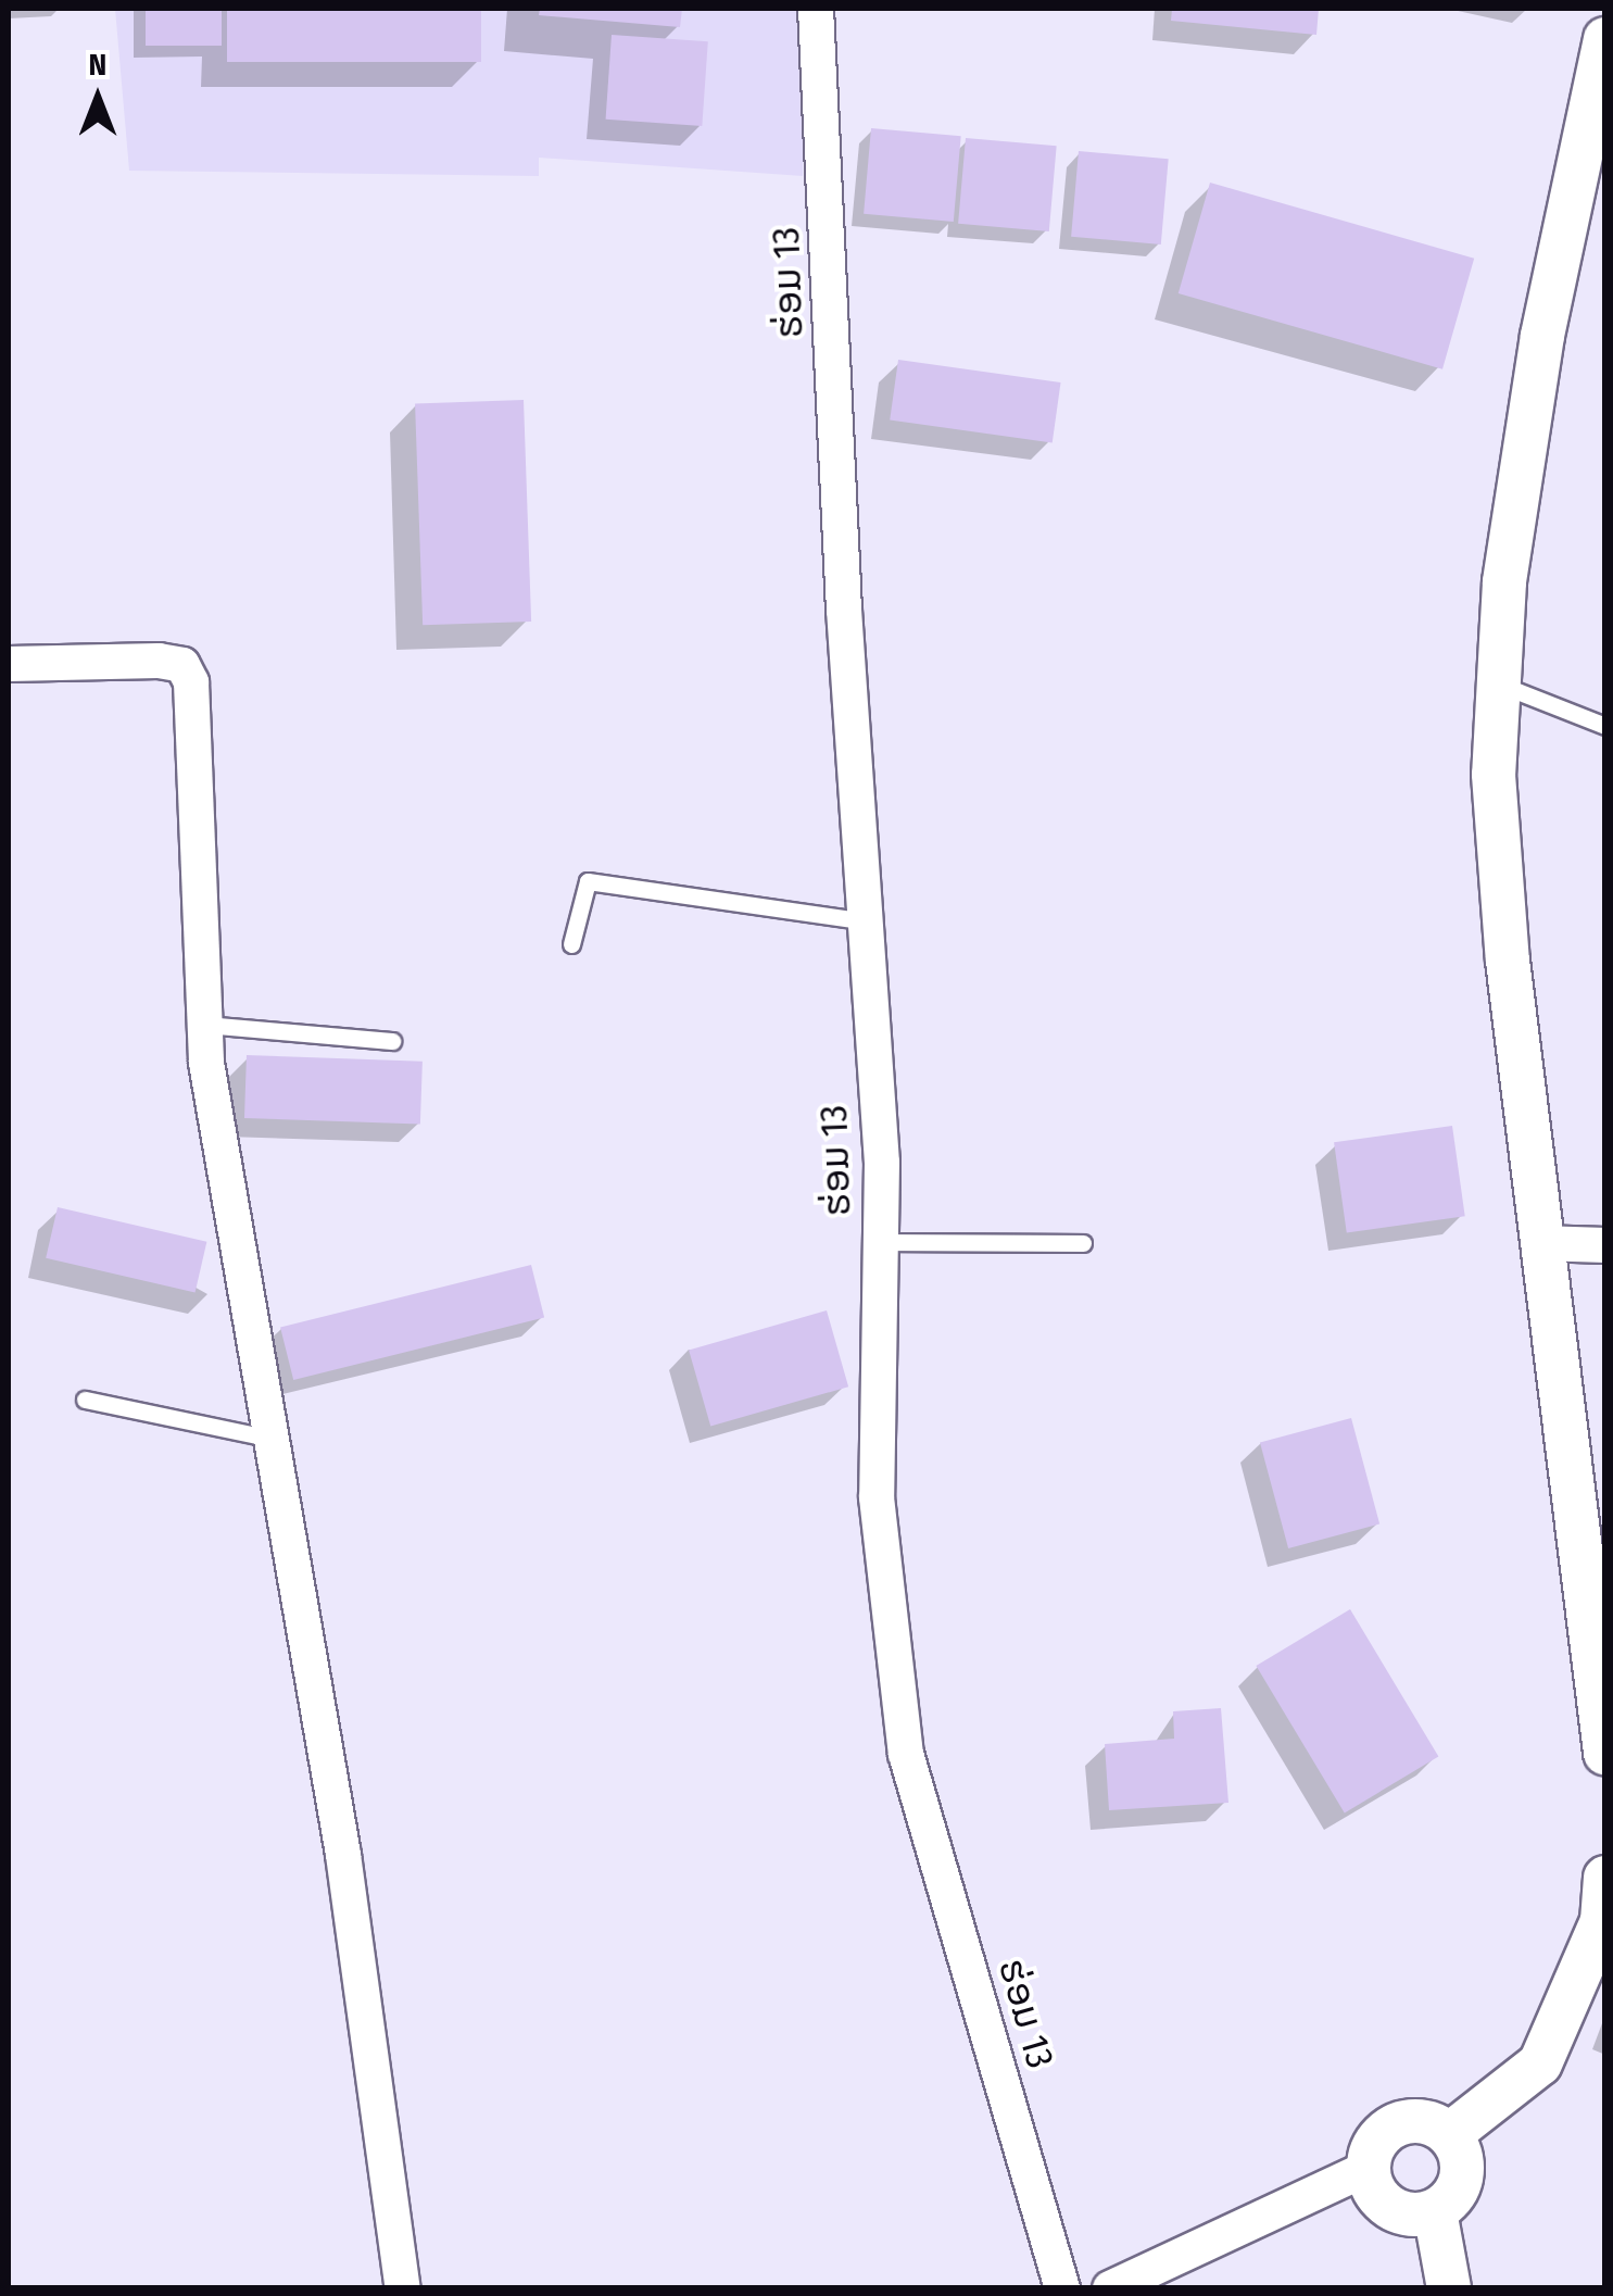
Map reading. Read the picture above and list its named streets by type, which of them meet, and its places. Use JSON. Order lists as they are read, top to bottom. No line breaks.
{"streets":{"street":["ຮ່ອມ 13"]},"north":"top"}
